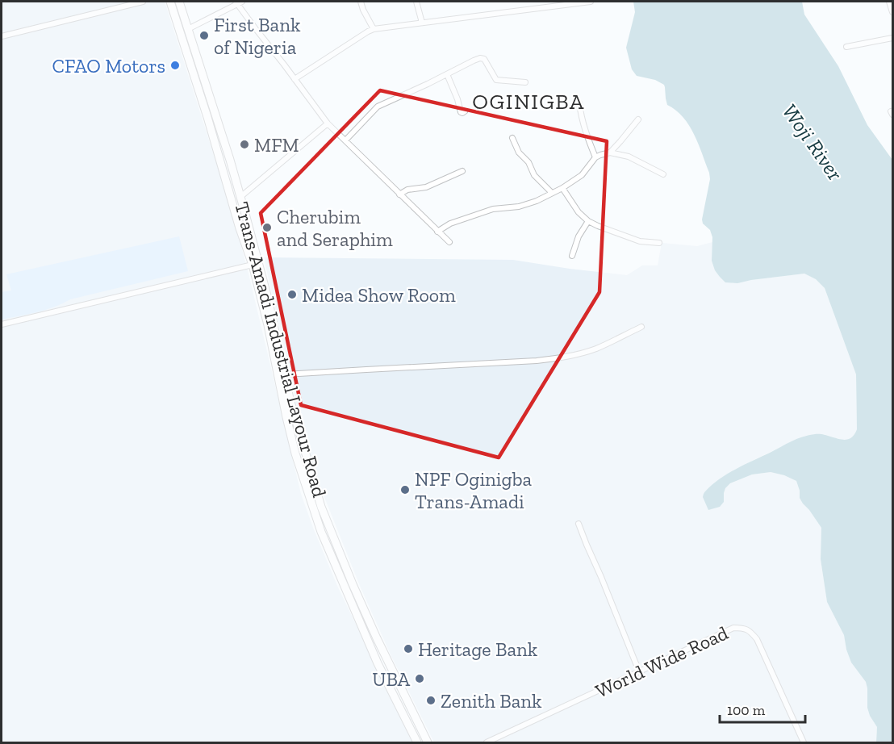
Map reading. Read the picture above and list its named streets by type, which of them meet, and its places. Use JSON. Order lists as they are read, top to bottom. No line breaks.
{"streets":{"main road":["Trans-Amadi Industrial Layour Road"],"street":["World Wide Road"]},"districts":["OGINIGBA"],"water":["Woji River"],"places":["First Bank of Nigeria","CFAO Motors","MFM","Cherubim and Seraphim","Midea Show Room","NPF Oginigba Trans-Amadi","Heritage Bank","UBA","Zenith Bank"],"scale_bar":"100 m"}
